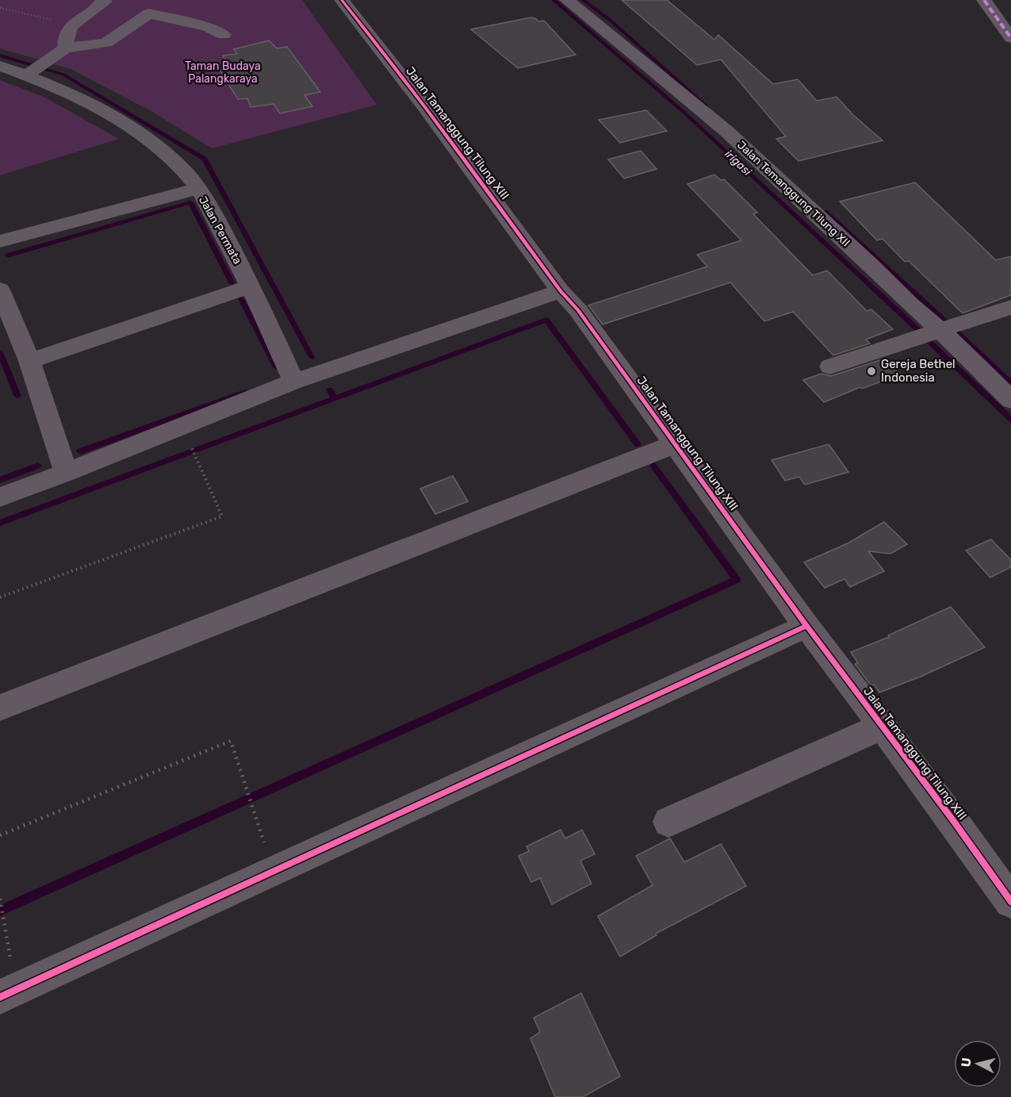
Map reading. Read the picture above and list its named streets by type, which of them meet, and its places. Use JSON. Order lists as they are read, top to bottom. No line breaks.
{"streets":{"street":["Jalan Tamanggung Tilung XIII","Jalan Temanggung Tilung XII","Jalan Permata"]},"water":["irigasi"],"parks":["Taman Budaya Palangkaraya"],"places":["Gereja Bethel Indonesia"],"north":"left"}
